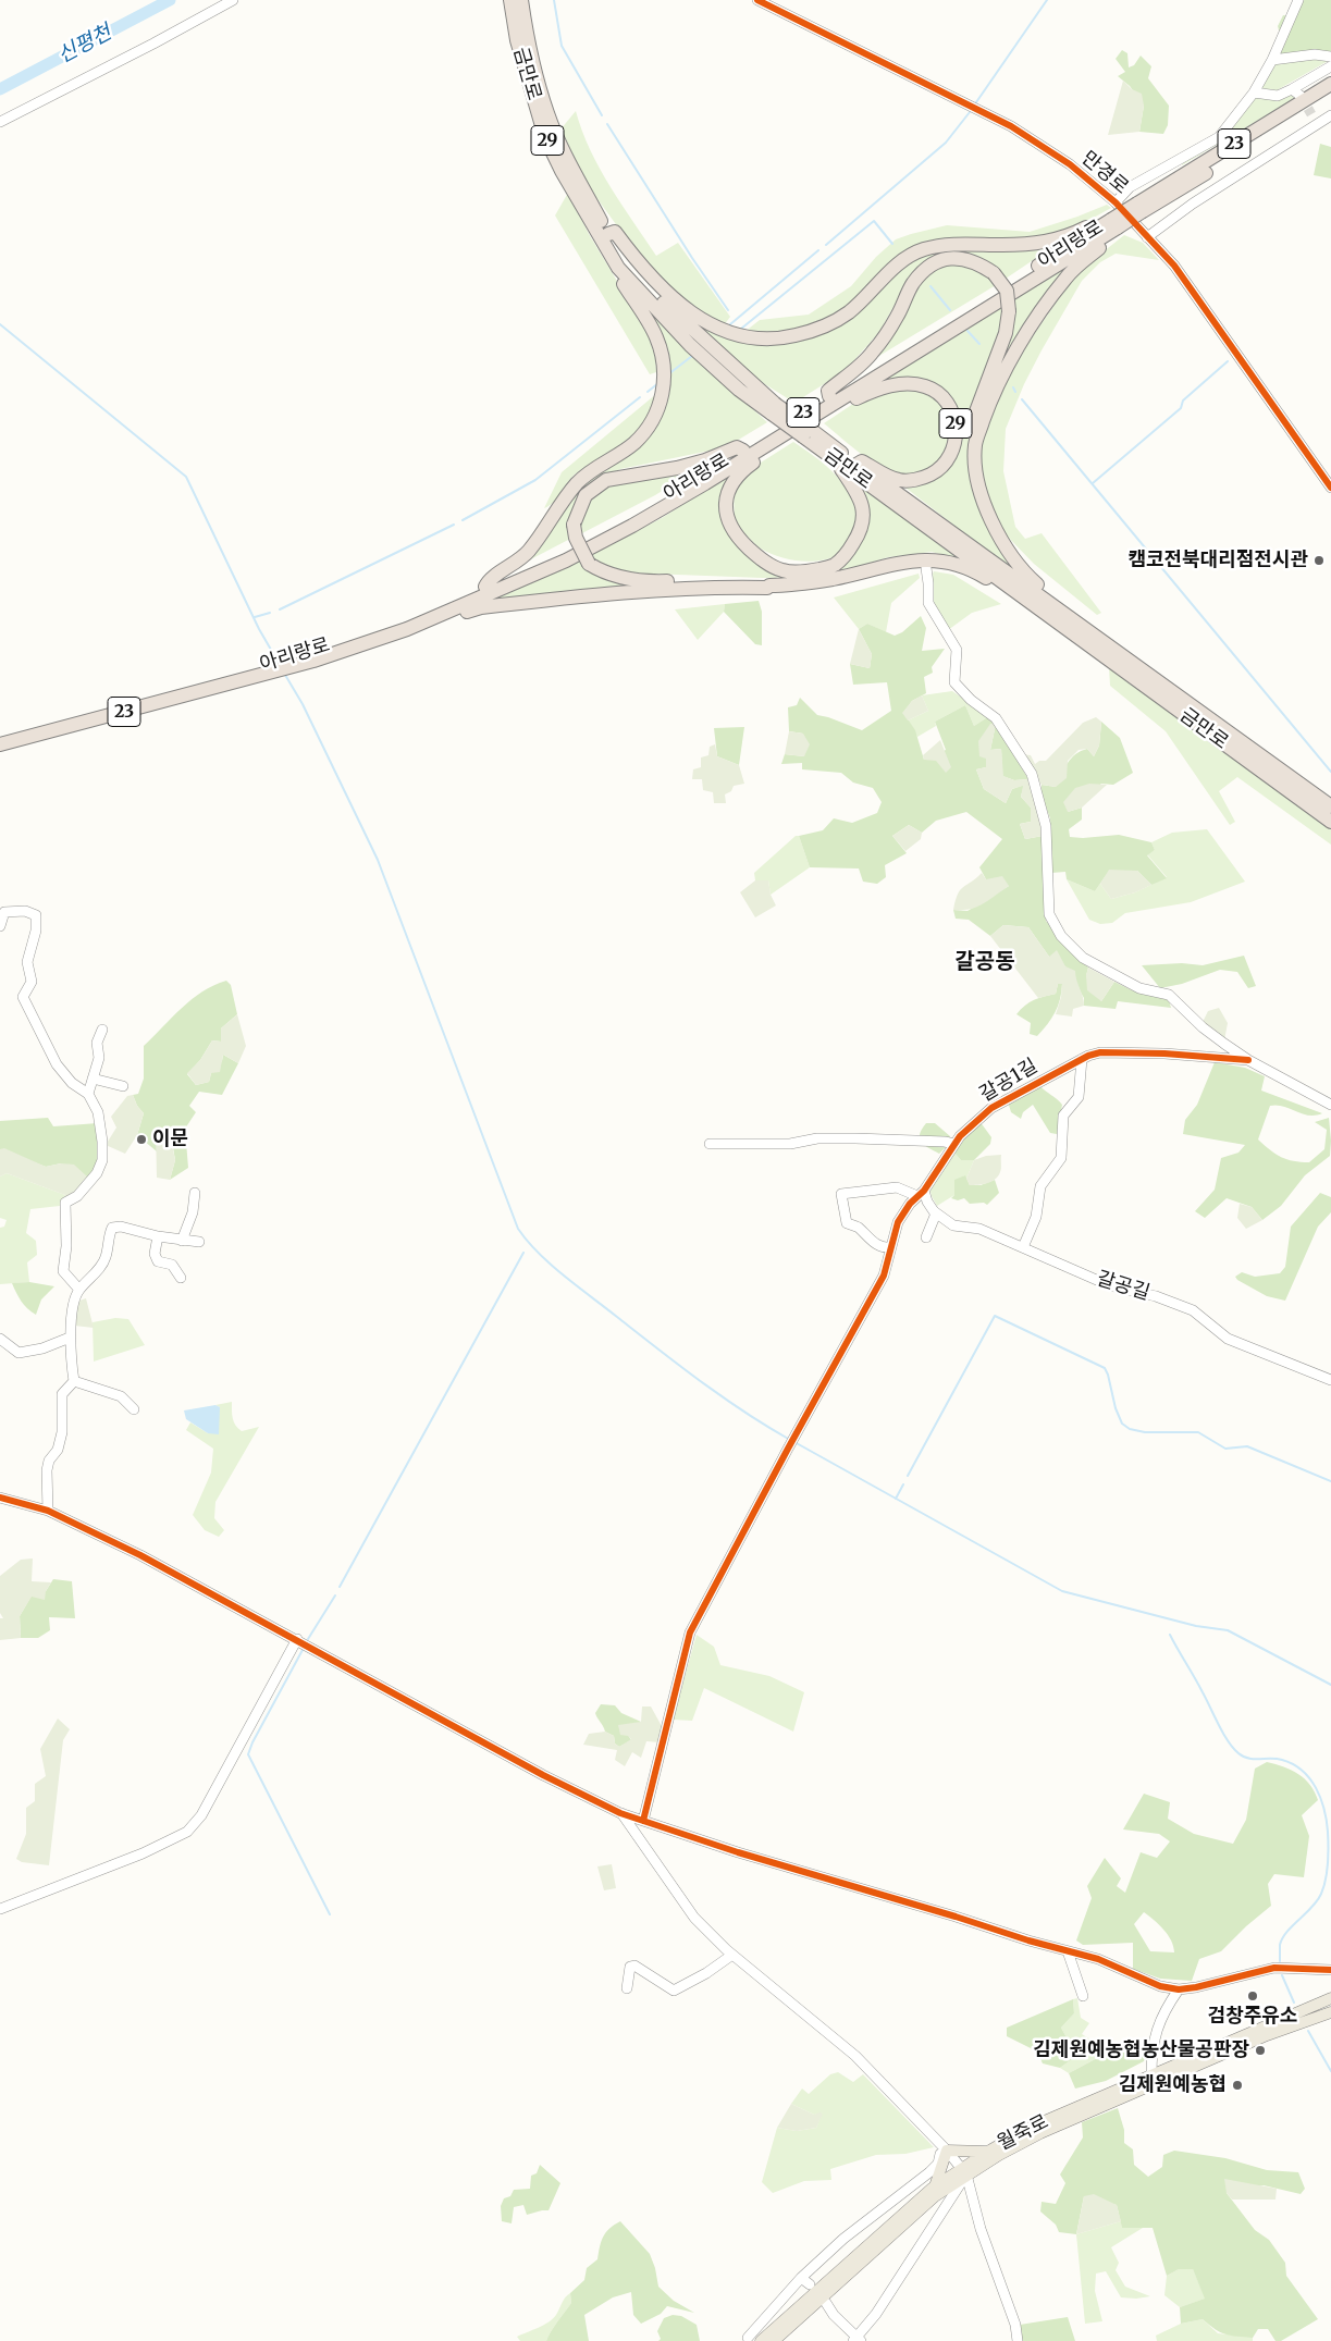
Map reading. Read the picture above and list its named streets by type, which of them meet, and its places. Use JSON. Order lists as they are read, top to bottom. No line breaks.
{"streets":{"highway":["금만로","29","23","아리랑로"],"main road":["월죽로"],"street":["만경로","갈공1길","갈공길"]},"crossings":[["금만로","29"],["29","아리랑로"]],"districts":["갈공동"],"water":["신평천"],"places":["캠코전북대리점전시관","이문","검창주유소","김제원예농협농산물공판장","김제원예농협"]}
